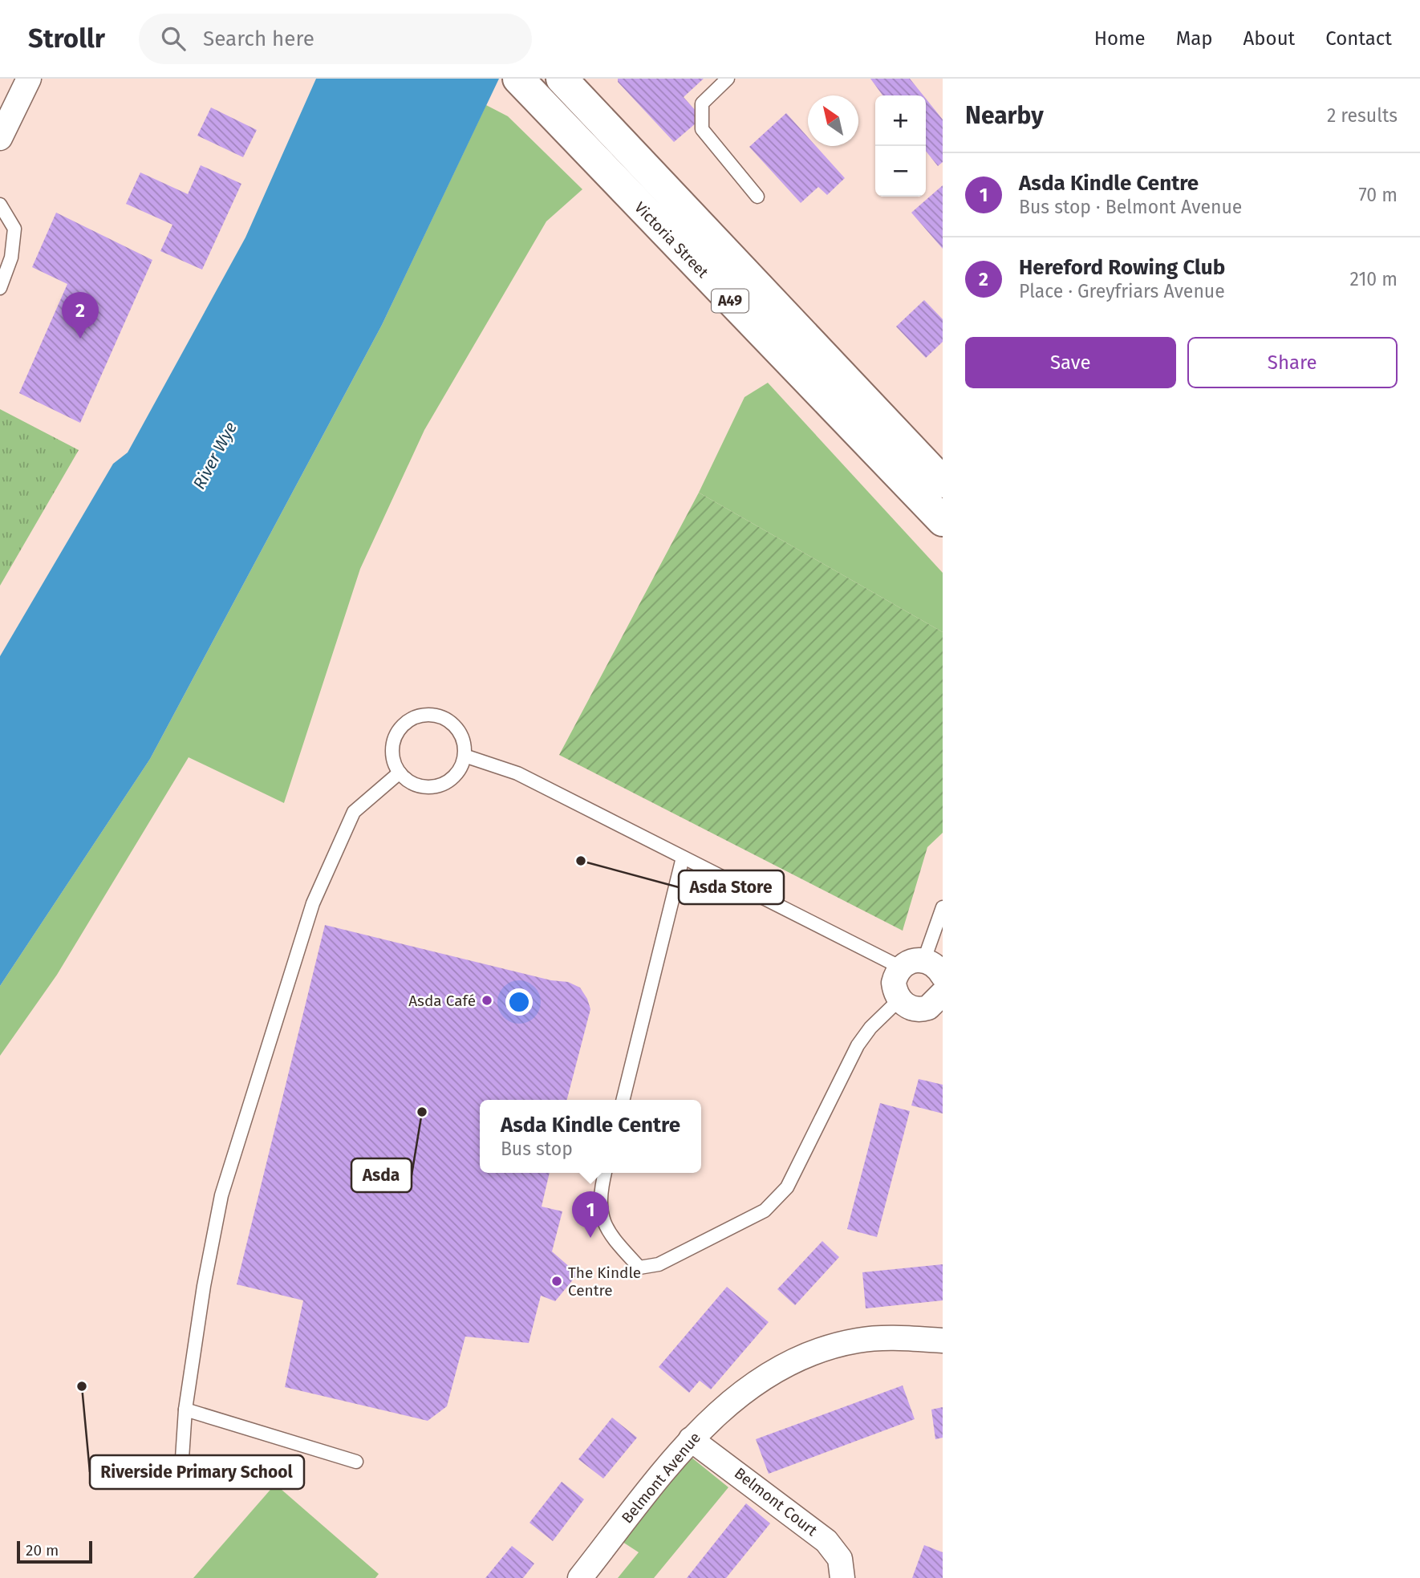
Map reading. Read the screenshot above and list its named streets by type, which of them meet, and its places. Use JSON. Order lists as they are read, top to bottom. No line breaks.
{"streets":{"highway":["Victoria Street","A49"],"street":["Belmont Avenue","Belmont Court"]},"crossings":[["Belmont Avenue","Belmont Court"]],"water":["River Wye"],"places":["Asda Store","Asda Café","Asda","The Kindle Centre","Riverside Primary School"],"scale_bar":"20 m","north":"top left","page":{"header":"Strollr","search":"Search here","nav":["Home","Map","About","Contact"],"heading":["Nearby","2 results"],"map_buttons":["+","−"],"list":[{"mark":"1","name":"Asda Kindle Centre","note":"Bus stop · Belmont Avenue","value":"70 m"},{"mark":"2","name":"Hereford Rowing Club","note":"Place · Greyfriars Avenue","value":"210 m"}],"pins":["2","1"],"buttons":["Save","Share"],"popup":["Asda Kindle Centre","Bus stop"],"scale":"20 m"}}
